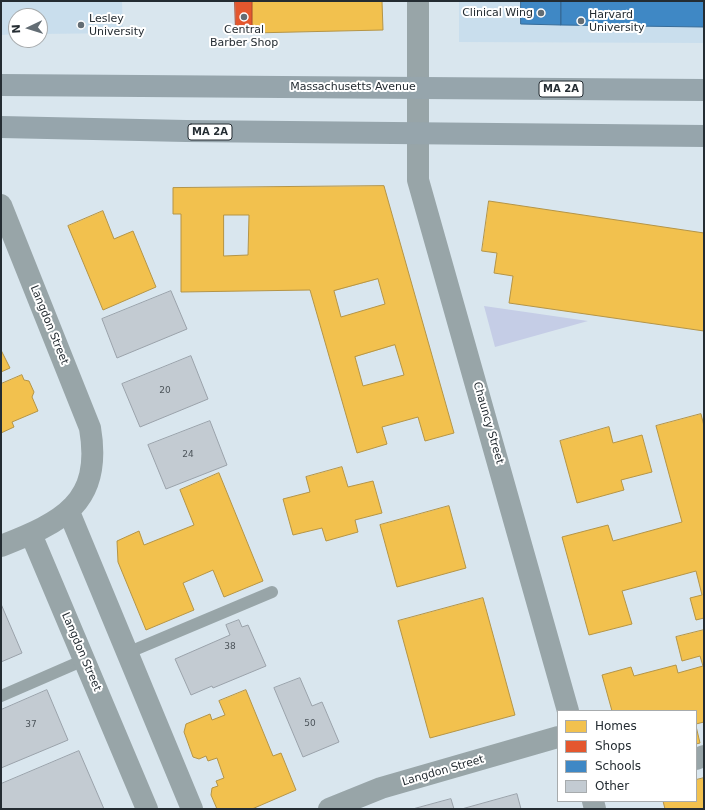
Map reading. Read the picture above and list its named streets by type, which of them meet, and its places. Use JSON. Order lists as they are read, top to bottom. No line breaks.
{"streets":{"main road":["Massachusetts Avenue","MA 2A"],"street":["Langdon Street","Chauncy Street"]},"crossings":[["Massachusetts Avenue","Chauncy Street"],["MA 2A","Chauncy Street"]],"places":["Clinical Wing","Central Barber Shop","Harvard University","Lesley University"],"house_numbers":["20","24","38","50","37"],"legend":["Homes","Shops","Schools","Other"],"north":"left"}
